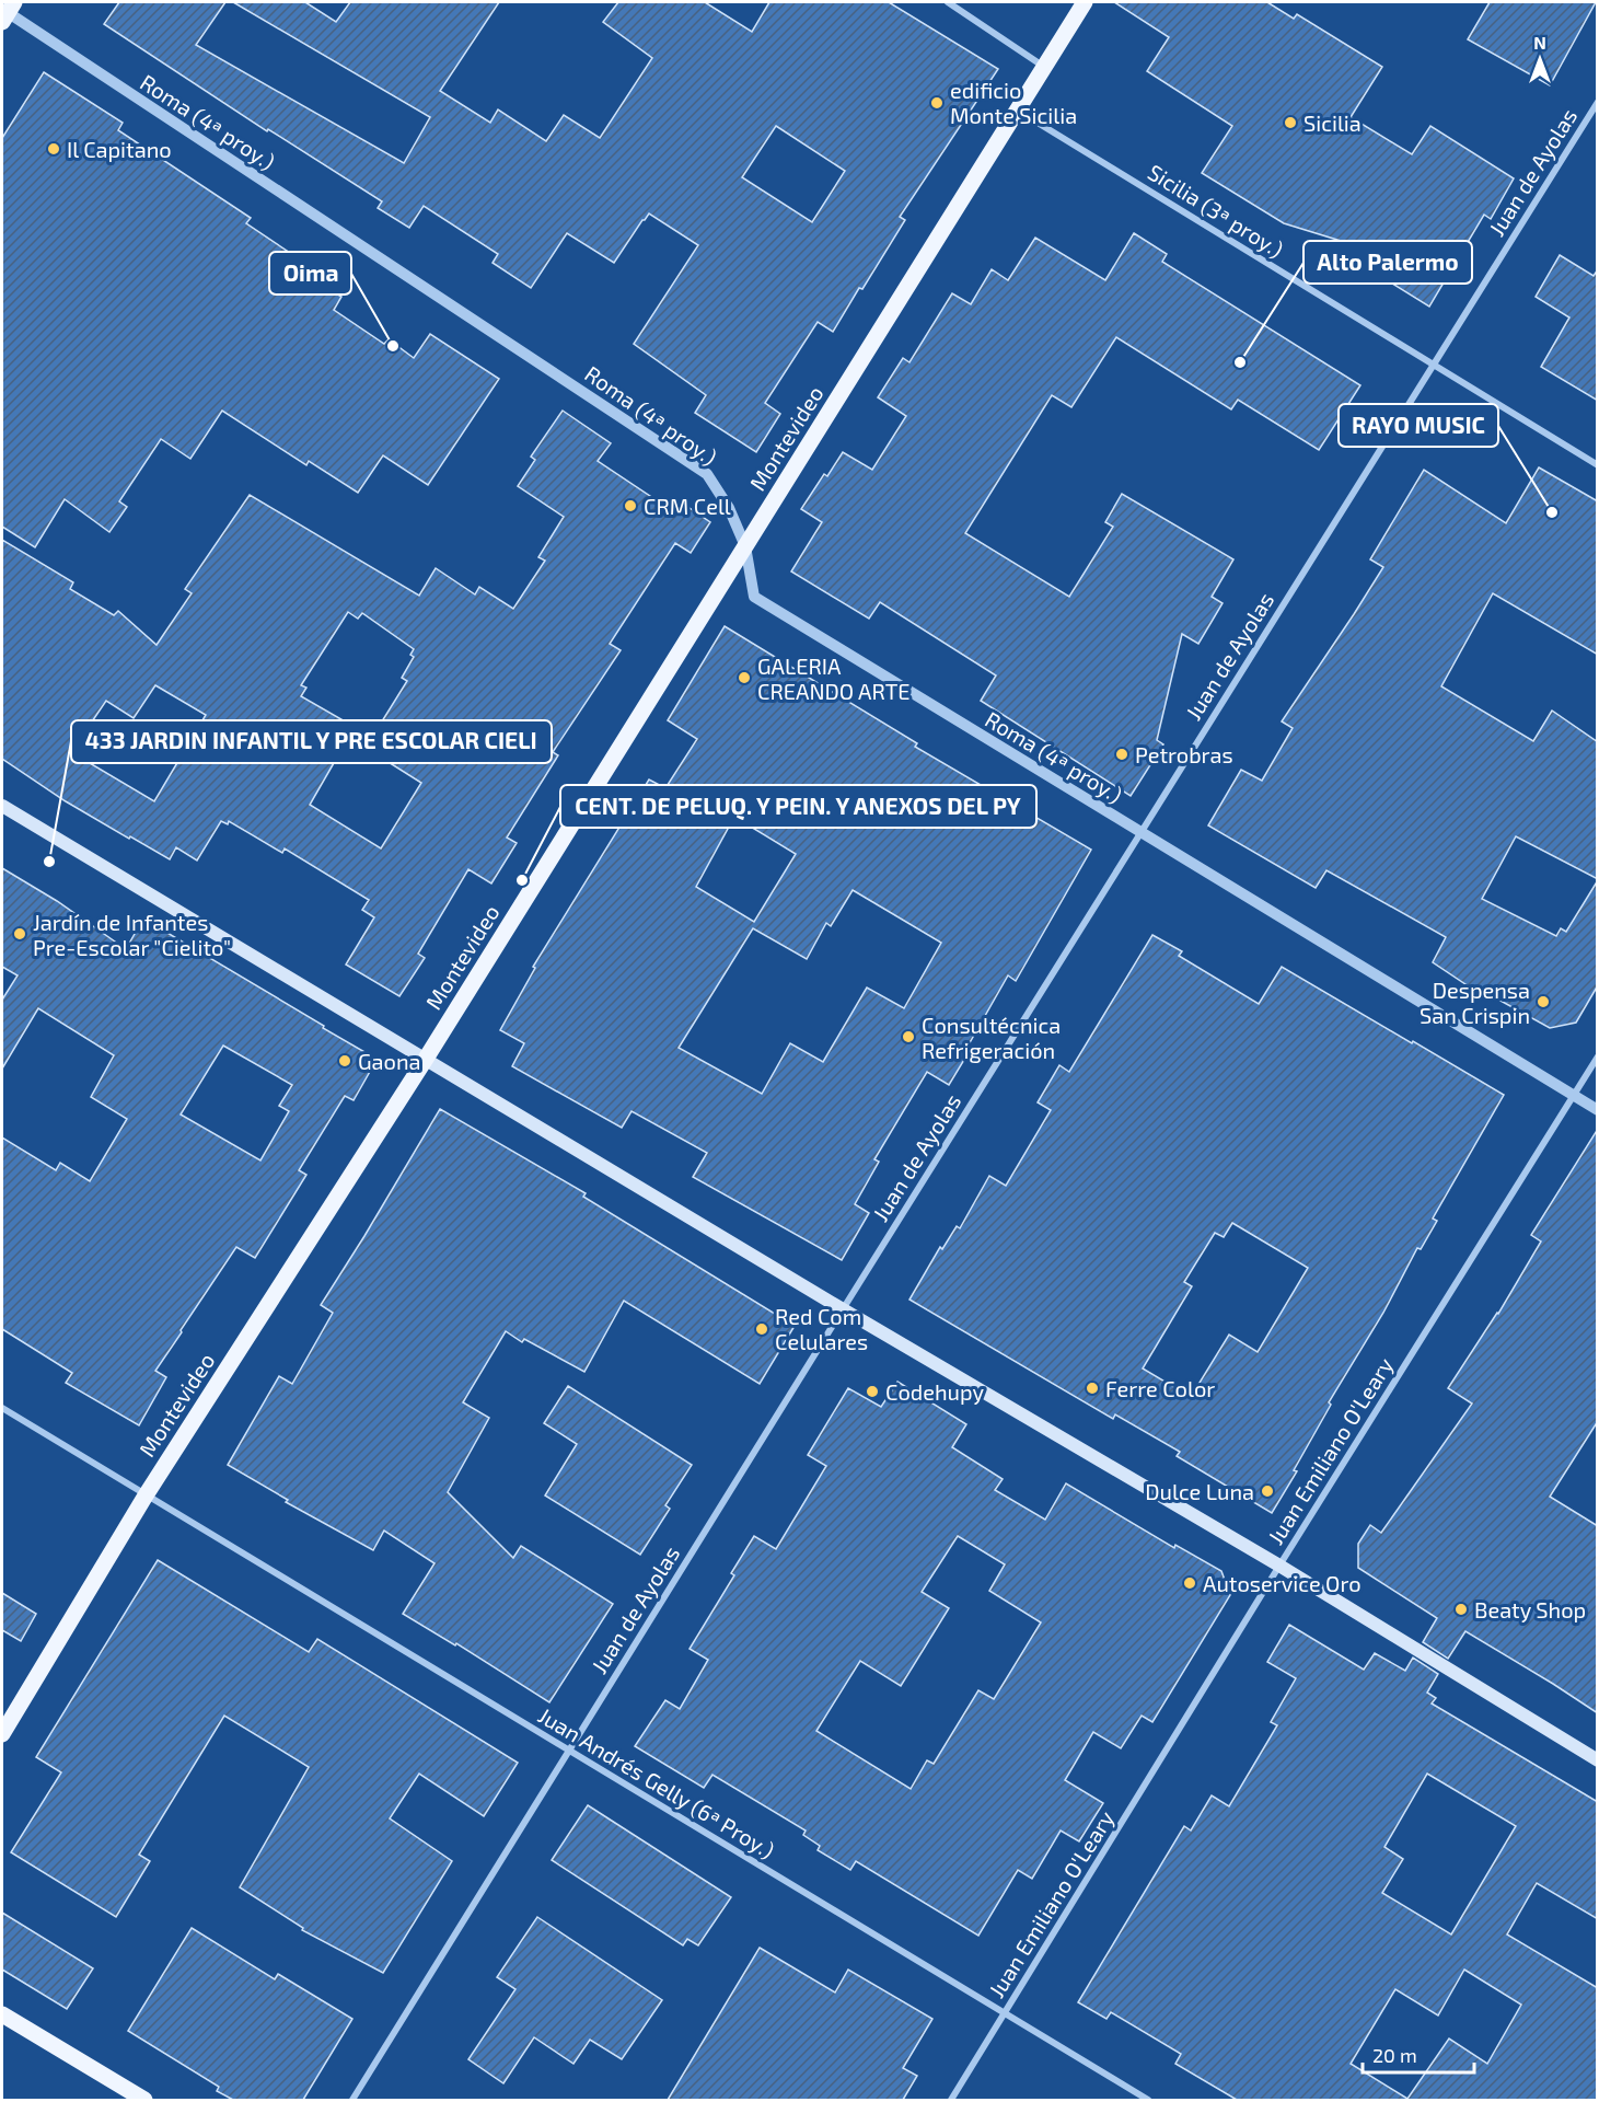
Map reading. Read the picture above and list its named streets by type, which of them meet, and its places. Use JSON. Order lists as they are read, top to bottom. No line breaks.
{"streets":{"main road":["Montevideo"],"street":["Roma (4ª proy.)","Juan de Ayolas","Sicilia (3ª proy.)","Juan Emiliano O'Leary","Juan Andrés Gelly (6ª Proy.)"]},"crossings":[["Roma (4ª proy.)","Juan de Ayolas"],["Roma (4ª proy.)","Montevideo"],["Roma (4ª proy.)","Juan Emiliano O'Leary"],["Juan de Ayolas","Sicilia (3ª proy.)"],["Juan de Ayolas","Juan Andrés Gelly (6ª Proy.)"],["Sicilia (3ª proy.)","Montevideo"],["Montevideo","Juan Andrés Gelly (6ª Proy.)"],["Juan Emiliano O'Leary","Juan Andrés Gelly (6ª Proy.)"]],"places":["edificio Monte Sicilia","Sicilia","Il Capitano","Oima","Alto Palermo","CRM Cell","RAYO MUSIC","GALERIA CREANDO ARTE","Petrobras","433 JARDIN INFANTIL Y PRE ESCOLAR CIELI","CENT. DE PELUQ. Y PEIN. Y ANEXOS DEL PY","Jardín de Infantes Pre-Escolar \"Cielito\"","Despensa San Crispin","Consultécnica Refrigeración","Gaona","Red Com Celulares","Ferre Color","Codehupy","Dulce Luna","Autoservice Oro","Beaty Shop"],"scale_bar":"20 m","north":"top"}
